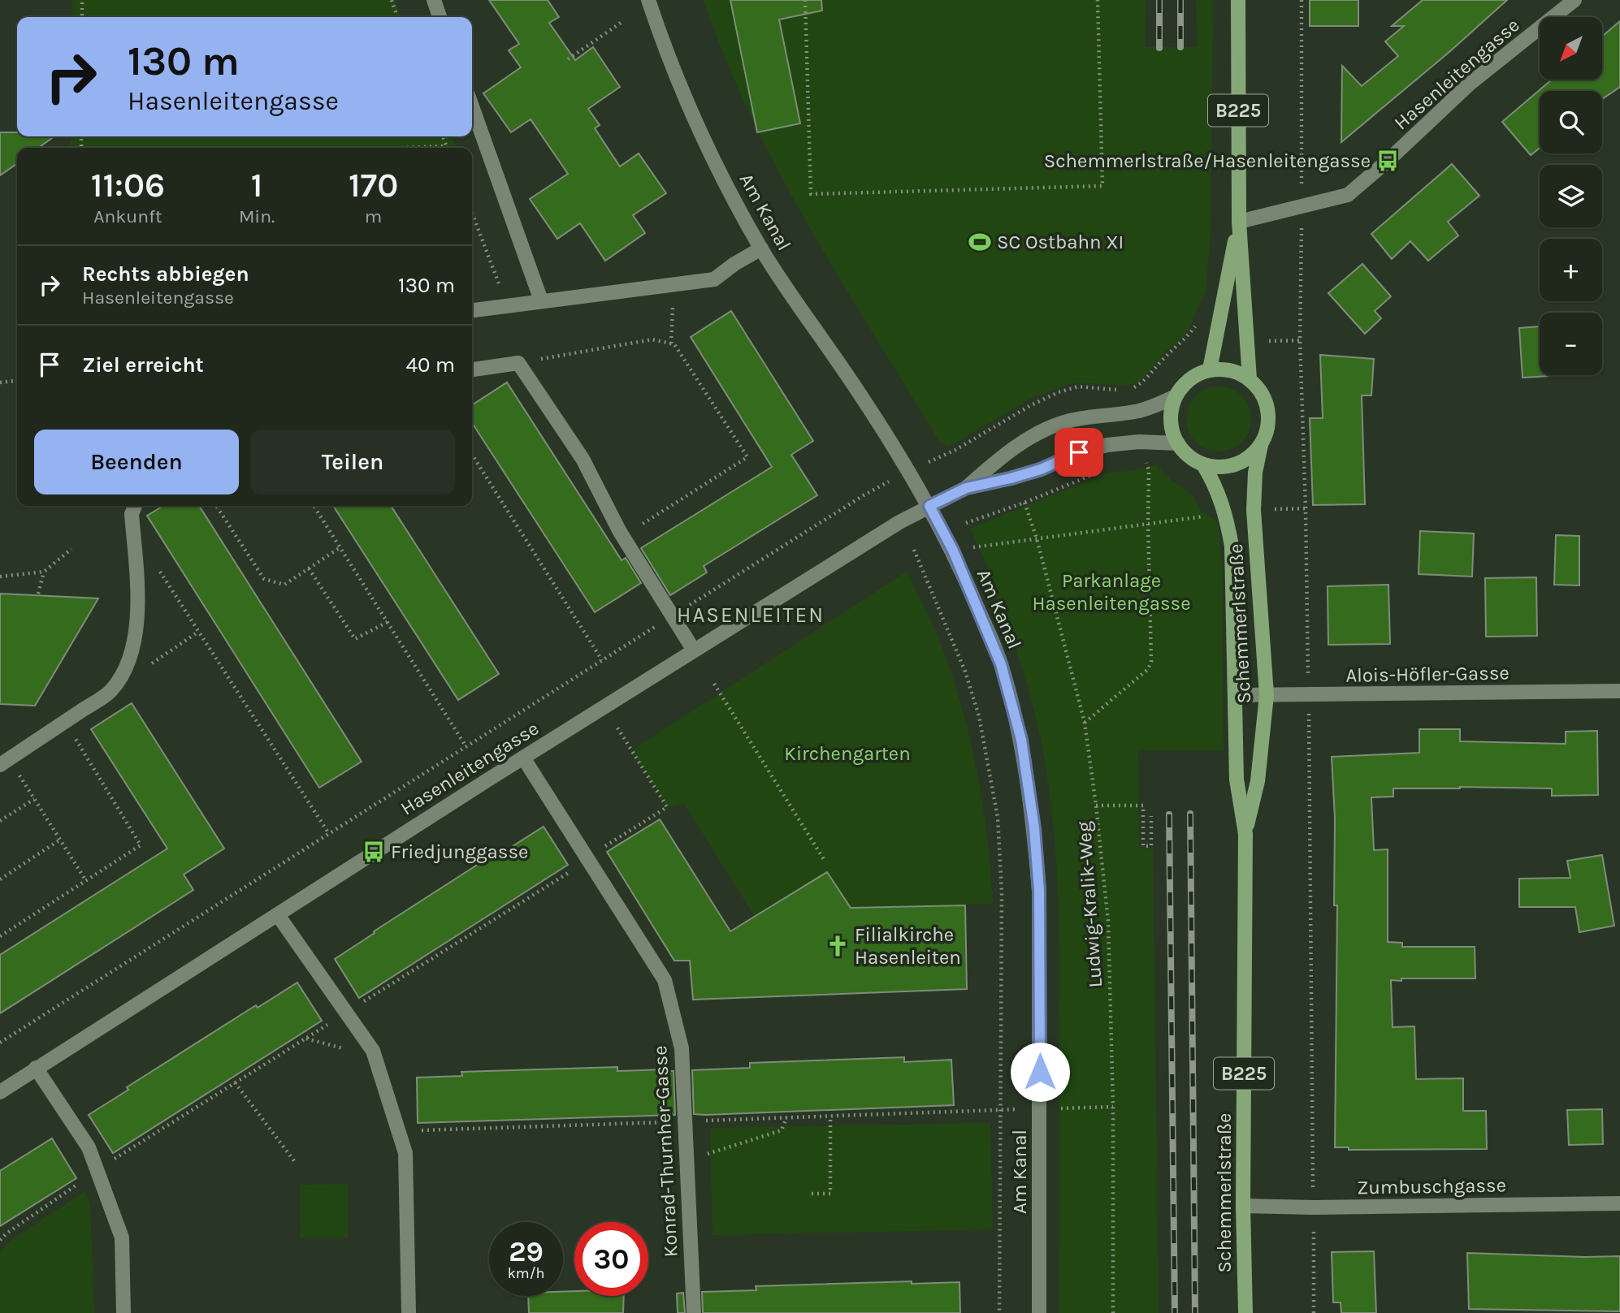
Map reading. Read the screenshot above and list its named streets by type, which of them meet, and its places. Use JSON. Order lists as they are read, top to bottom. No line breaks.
{"streets":{"main road":["B225","Schemmerlstraße"],"street":["Hasenleitengasse","Am Kanal","Alois-Höfler-Gasse","Konrad-Thurnher-Gasse","Zumbuschgasse"],"path":["Ludwig-Kralik-Weg"]},"crossings":[["Hasenleitengasse","B225"],["Hasenleitengasse","Am Kanal"],["Hasenleitengasse","Schemmerlstraße"],["Hasenleitengasse","Konrad-Thurnher-Gasse"],["B225","Schemmerlstraße"],["Schemmerlstraße","Alois-Höfler-Gasse"],["Schemmerlstraße","Zumbuschgasse"]],"districts":["HASENLEITEN"],"parks":["Parkanlage Hasenleitengasse","Kirchengarten"],"places":{"bus stop":["Schemmerlstraße/Hasenleitengasse","Friedjunggasse"],"sports":["SC Ostbahn XI"],"church":["Filialkirche Hasenleiten"]},"north":"bottom left","page":{"map_buttons":["+","−"],"turn":["130 m","Hasenleitengasse"],"eta":["11:06","Ankunft","1","Min.","170","m"],"list":[{"name":"Rechts abbiegen","note":"Hasenleitengasse","value":"130 m"},{"name":"Ziel erreicht","value":"40 m"}],"buttons":["Beenden","Teilen"],"speed":"29 km/h","limit":"30"}}
